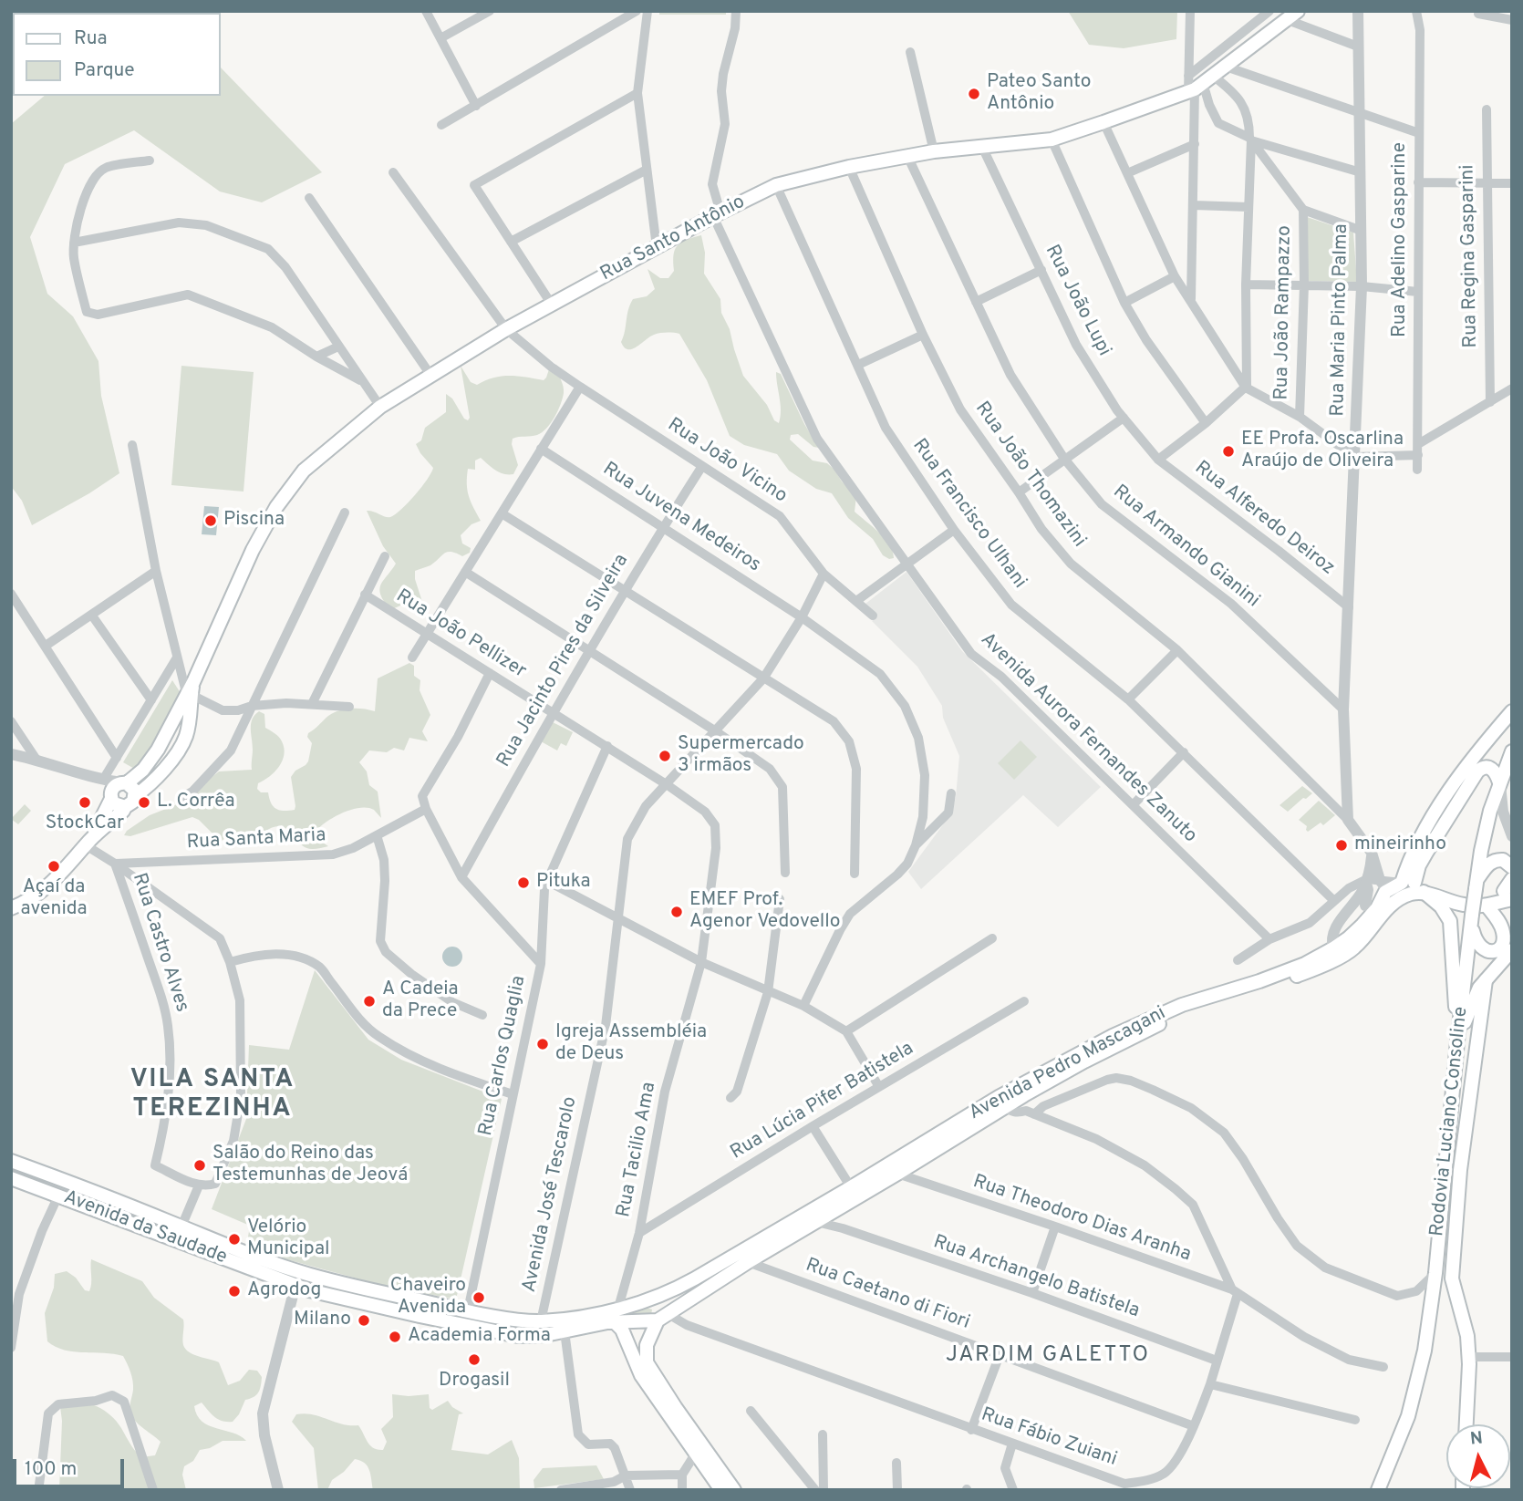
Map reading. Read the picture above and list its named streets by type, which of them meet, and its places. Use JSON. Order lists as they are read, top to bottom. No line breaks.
{"streets":{"main road":["Rua Santo Antônio","Avenida Pedro Mascagani","Rodovia Luciano Consoline","Avenida da Saudade"],"street":["Rua Adelino Gasparine","Rua Regina Gasparini","Rua João Lupi","Rua João Rampazzo","Rua Maria Pinto Palma","Rua João Vicino","Rua João Thomazini","Rua Francisco Ulhani","Rua Juvena Medeiros","Rua Alferedo Deiroz","Rua Armando Gianini","Rua João Pellizer","Rua Jacinto Pires da Silveira","Avenida Aurora Fernandes Zanuto","Rua Santa Maria","Rua Castro Alves","Rua Carlos Quaglia","Rua Lúcia Pifer Batistela","Rua Tacilio Ama","Avenida José Tescarolo","Rua Theodoro Dias Aranha","Rua Archangelo Batistela","Rua Caetano di Fiori","Rua Fábio Zuiani"]},"crossings":[["Rua Santo Antônio","Rua João Lupi"],["Rua Santo Antônio","Rua João Vicino"],["Rua Santo Antônio","Rua João Thomazini"],["Rua Santo Antônio","Rua Francisco Ulhani"],["Rua Santo Antônio","Rua Armando Gianini"],["Rua Santo Antônio","Avenida Aurora Fernandes Zanuto"],["Rua Santo Antônio","Rua Castro Alves"],["Rua João Lupi","Rua Alferedo Deiroz"],["Rua Maria Pinto Palma","Rua João Thomazini"],["Rua Maria Pinto Palma","Rua Alferedo Deiroz"],["Rua Maria Pinto Palma","Rua Armando Gianini"],["Rua João Vicino","Rua Jacinto Pires da Silveira"],["Rua João Thomazini","Avenida Pedro Mascagani"],["Rua Juvena Medeiros","Rua Jacinto Pires da Silveira"],["Rua João Pellizer","Rua Jacinto Pires da Silveira"],["Rua João Pellizer","Rua Tacilio Ama"],["Rua João Pellizer","Avenida José Tescarolo"],["Rua Jacinto Pires da Silveira","Rua Carlos Quaglia"],["Rua Santa Maria","Rua Castro Alves"],["Rua Santa Maria","Rua Carlos Quaglia"],["Rua Carlos Quaglia","Avenida da Saudade"],["Avenida Pedro Mascagani","Rodovia Luciano Consoline"],["Avenida Pedro Mascagani","Rua Tacilio Ama"],["Avenida Pedro Mascagani","Avenida José Tescarolo"],["Avenida Pedro Mascagani","Rua Theodoro Dias Aranha"],["Avenida Pedro Mascagani","Avenida da Saudade"],["Avenida Pedro Mascagani","Rua Archangelo Batistela"],["Avenida Pedro Mascagani","Rua Caetano di Fiori"],["Avenida Pedro Mascagani","Rua Fábio Zuiani"],["Rua Lúcia Pifer Batistela","Rua Tacilio Ama"],["Rua Tacilio Ama","Avenida José Tescarolo"],["Avenida José Tescarolo","Avenida da Saudade"],["Rua Theodoro Dias Aranha","Rua Fábio Zuiani"],["Avenida da Saudade","Rua Fábio Zuiani"],["Rua Archangelo Batistela","Rua Fábio Zuiani"],["Rua Caetano di Fiori","Rua Fábio Zuiani"]],"districts":["VILA SANTA TEREZINHA","JARDIM GALETTO"],"places":["Pateo Santo Antônio","EE Profa. Oscarlina Araújo de Oliveira","Piscina","Supermercado 3 irmãos","StockCar","L. Corrêa","mineirinho","Açaí da avenida","Pituka","EMEF Prof. Agenor Vedovello","A Cadeia da Prece","Igreja Assembléia de Deus","Salão do Reino das Testemunhas de Jeová","Velório Municipal","Agrodog","Chaveiro Avenida","Milano","Academia Forma","Drogasil"],"legend":["Rua","Parque"],"scale_bar":"100 m","north":"top"}
